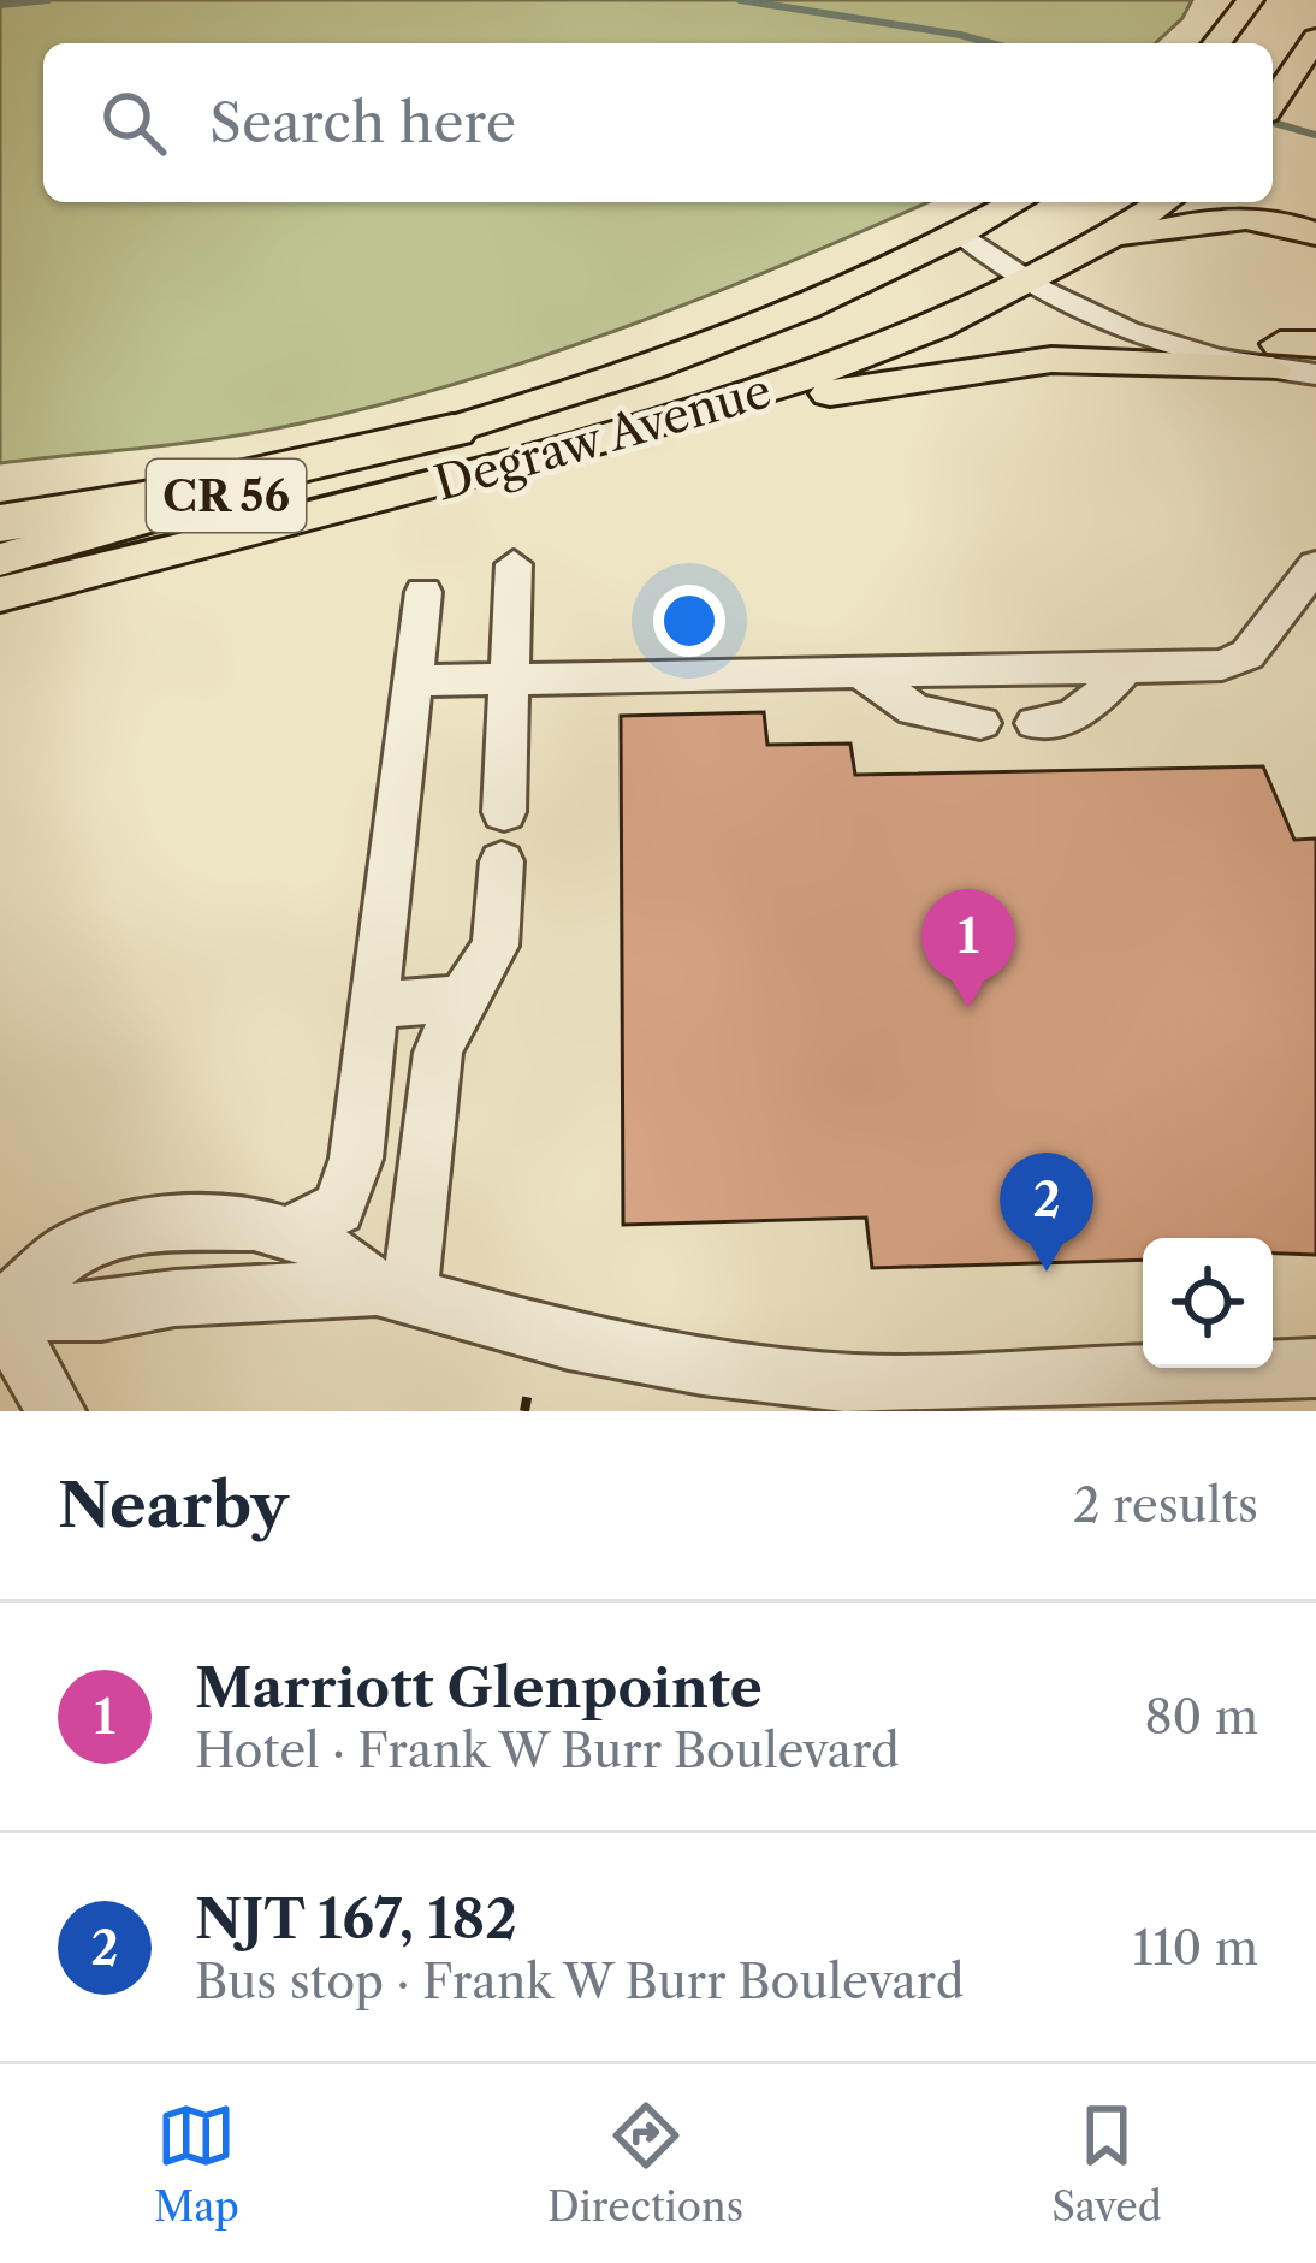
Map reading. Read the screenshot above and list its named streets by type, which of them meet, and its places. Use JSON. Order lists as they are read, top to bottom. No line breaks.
{"streets":{"main road":["Degraw Avenue","CR 56"]},"page":{"search":"Search here","pins":["1","2"],"heading":["Nearby","2 results"],"list":[{"mark":"1","name":"Marriott Glenpointe","note":"Hotel · Frank W Burr Boulevard","value":"80 m"},{"mark":"2","name":"NJT 167, 182","note":"Bus stop · Frank W Burr Boulevard","value":"110 m"}],"nav":["Map","Directions","Saved"]}}
